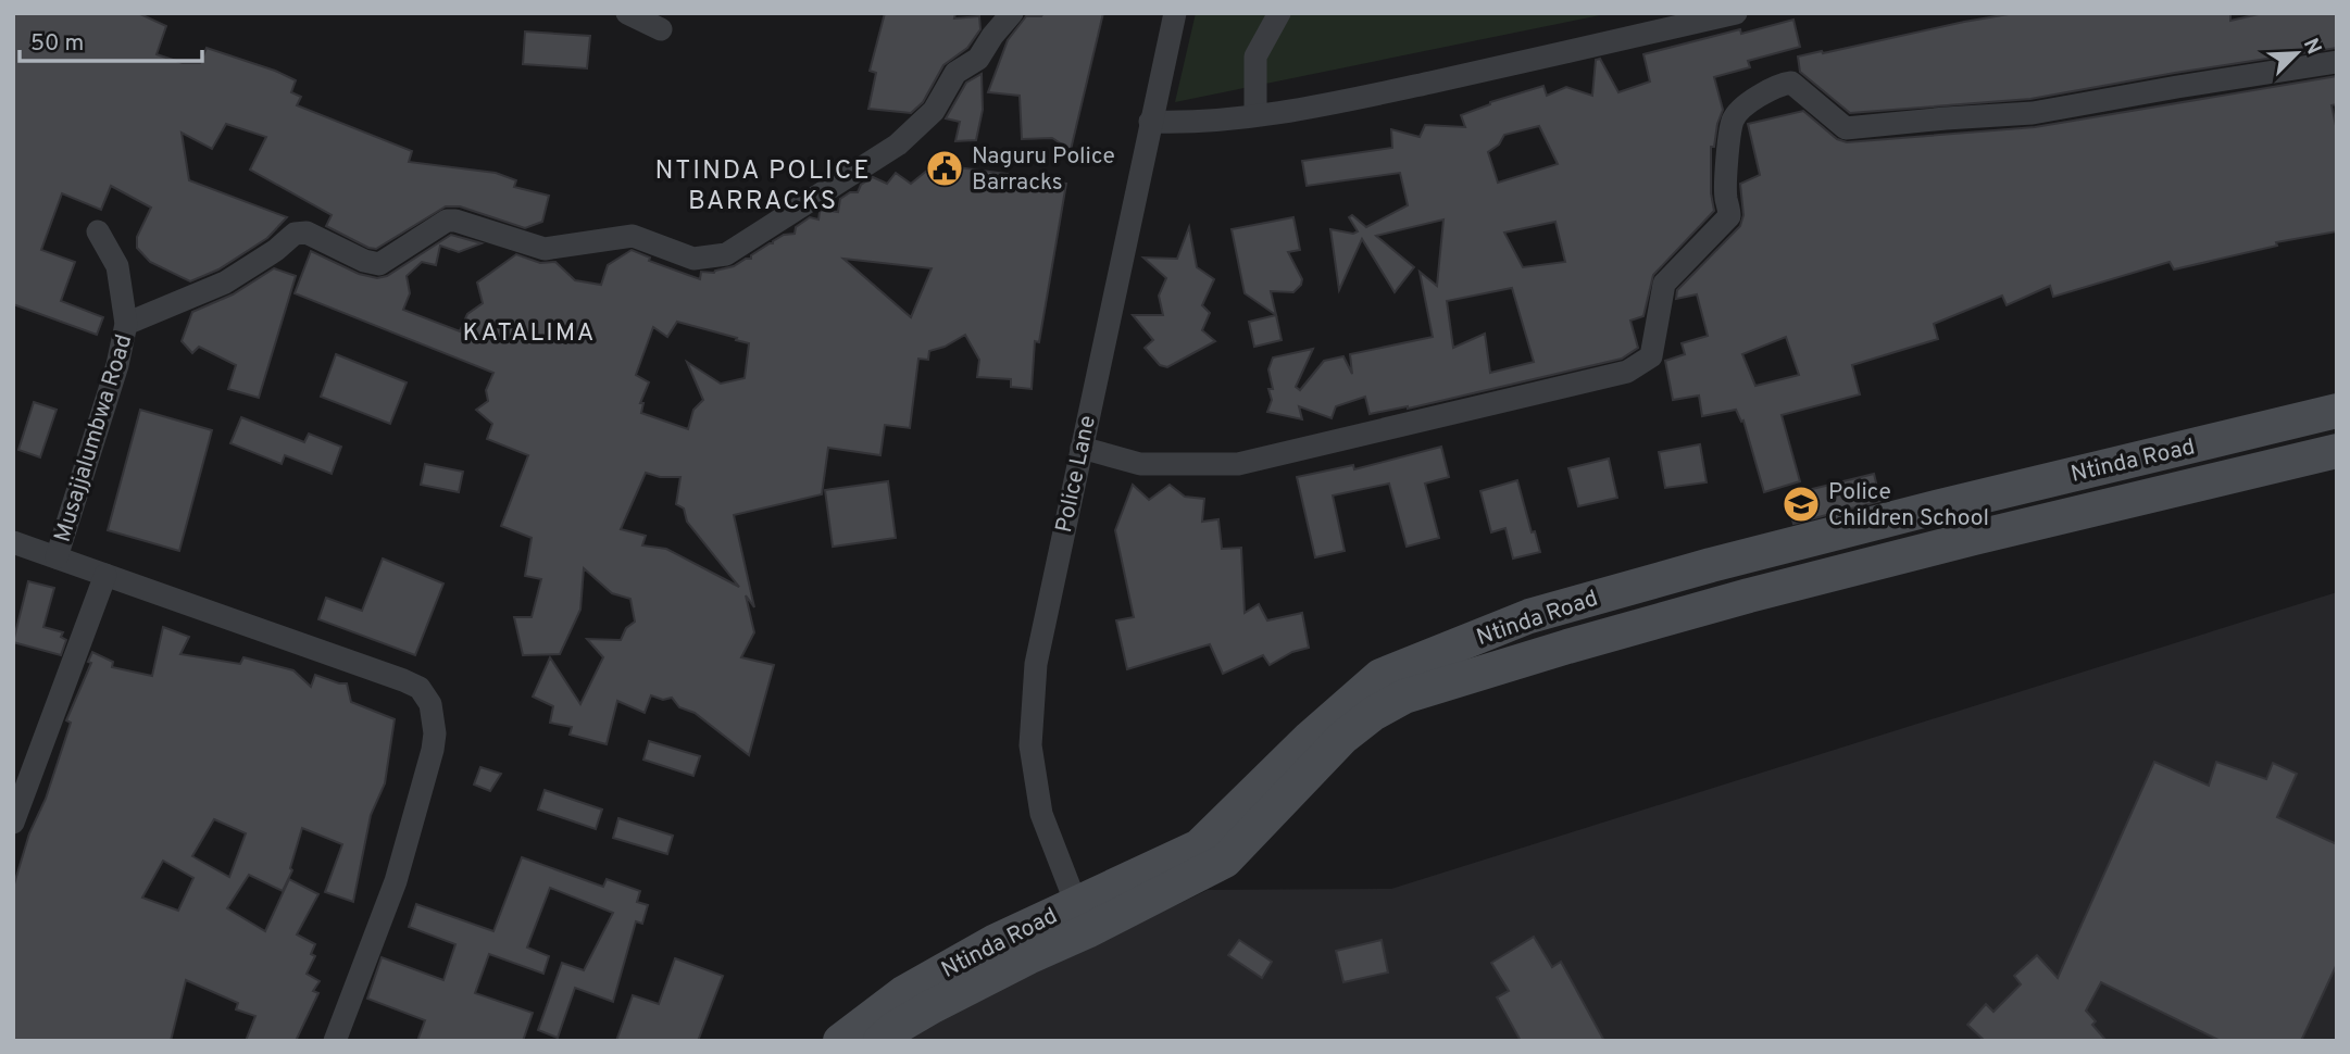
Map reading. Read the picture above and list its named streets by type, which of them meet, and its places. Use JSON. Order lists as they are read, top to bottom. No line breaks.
{"streets":{"main road":["Ntinda Road"],"street":["Musajjalumbwa Road","Police Lane"]},"crossings":[["Ntinda Road","Police Lane"]],"districts":["NTINDA POLICE BARRACKS","KATALIMA"],"places":{"public building":["Naguru Police Barracks"],"school or university":["Police Children School"]},"scale_bar":"50 m","north":"top right"}
